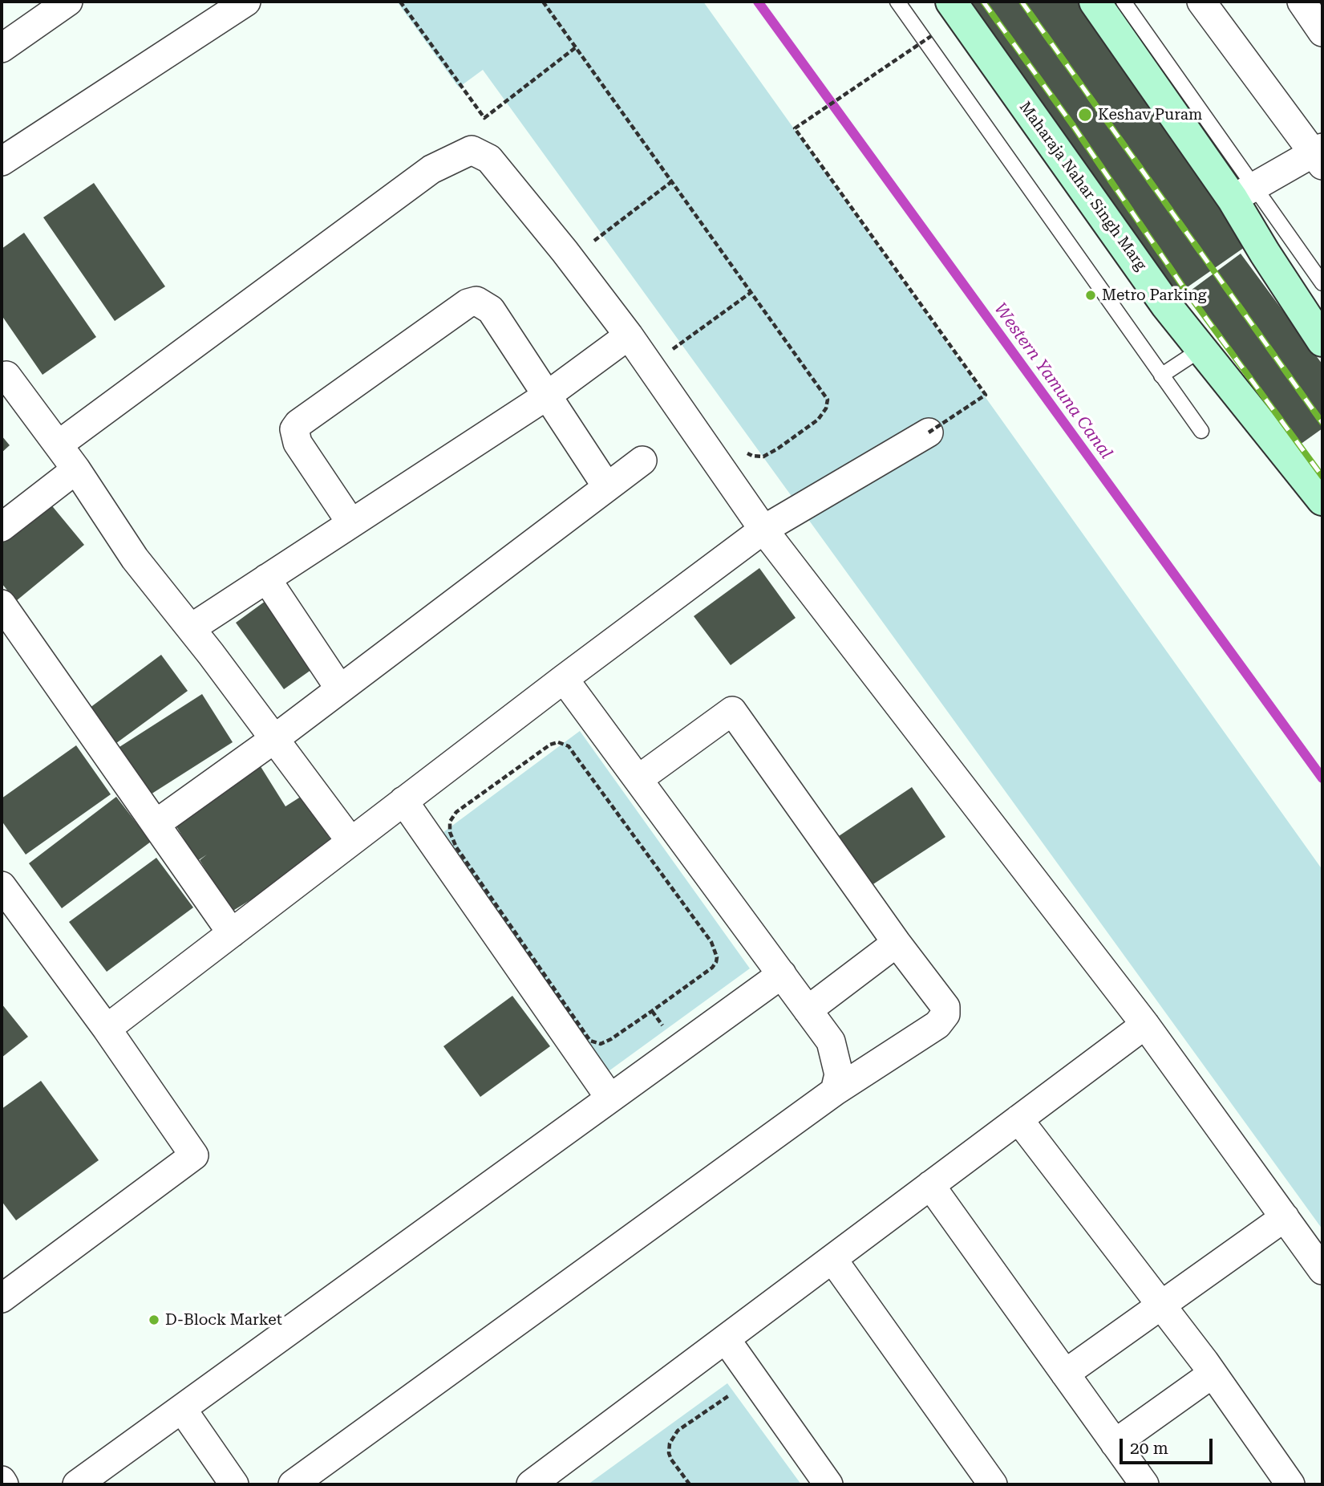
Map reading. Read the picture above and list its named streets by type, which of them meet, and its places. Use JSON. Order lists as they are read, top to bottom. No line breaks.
{"streets":{"main road":["Maharaja Nahar Singh Marg"]},"water":["Western Yamuna Canal"],"places":["Keshav Puram","Metro Parking","D-Block Market"],"scale_bar":"20 m"}
